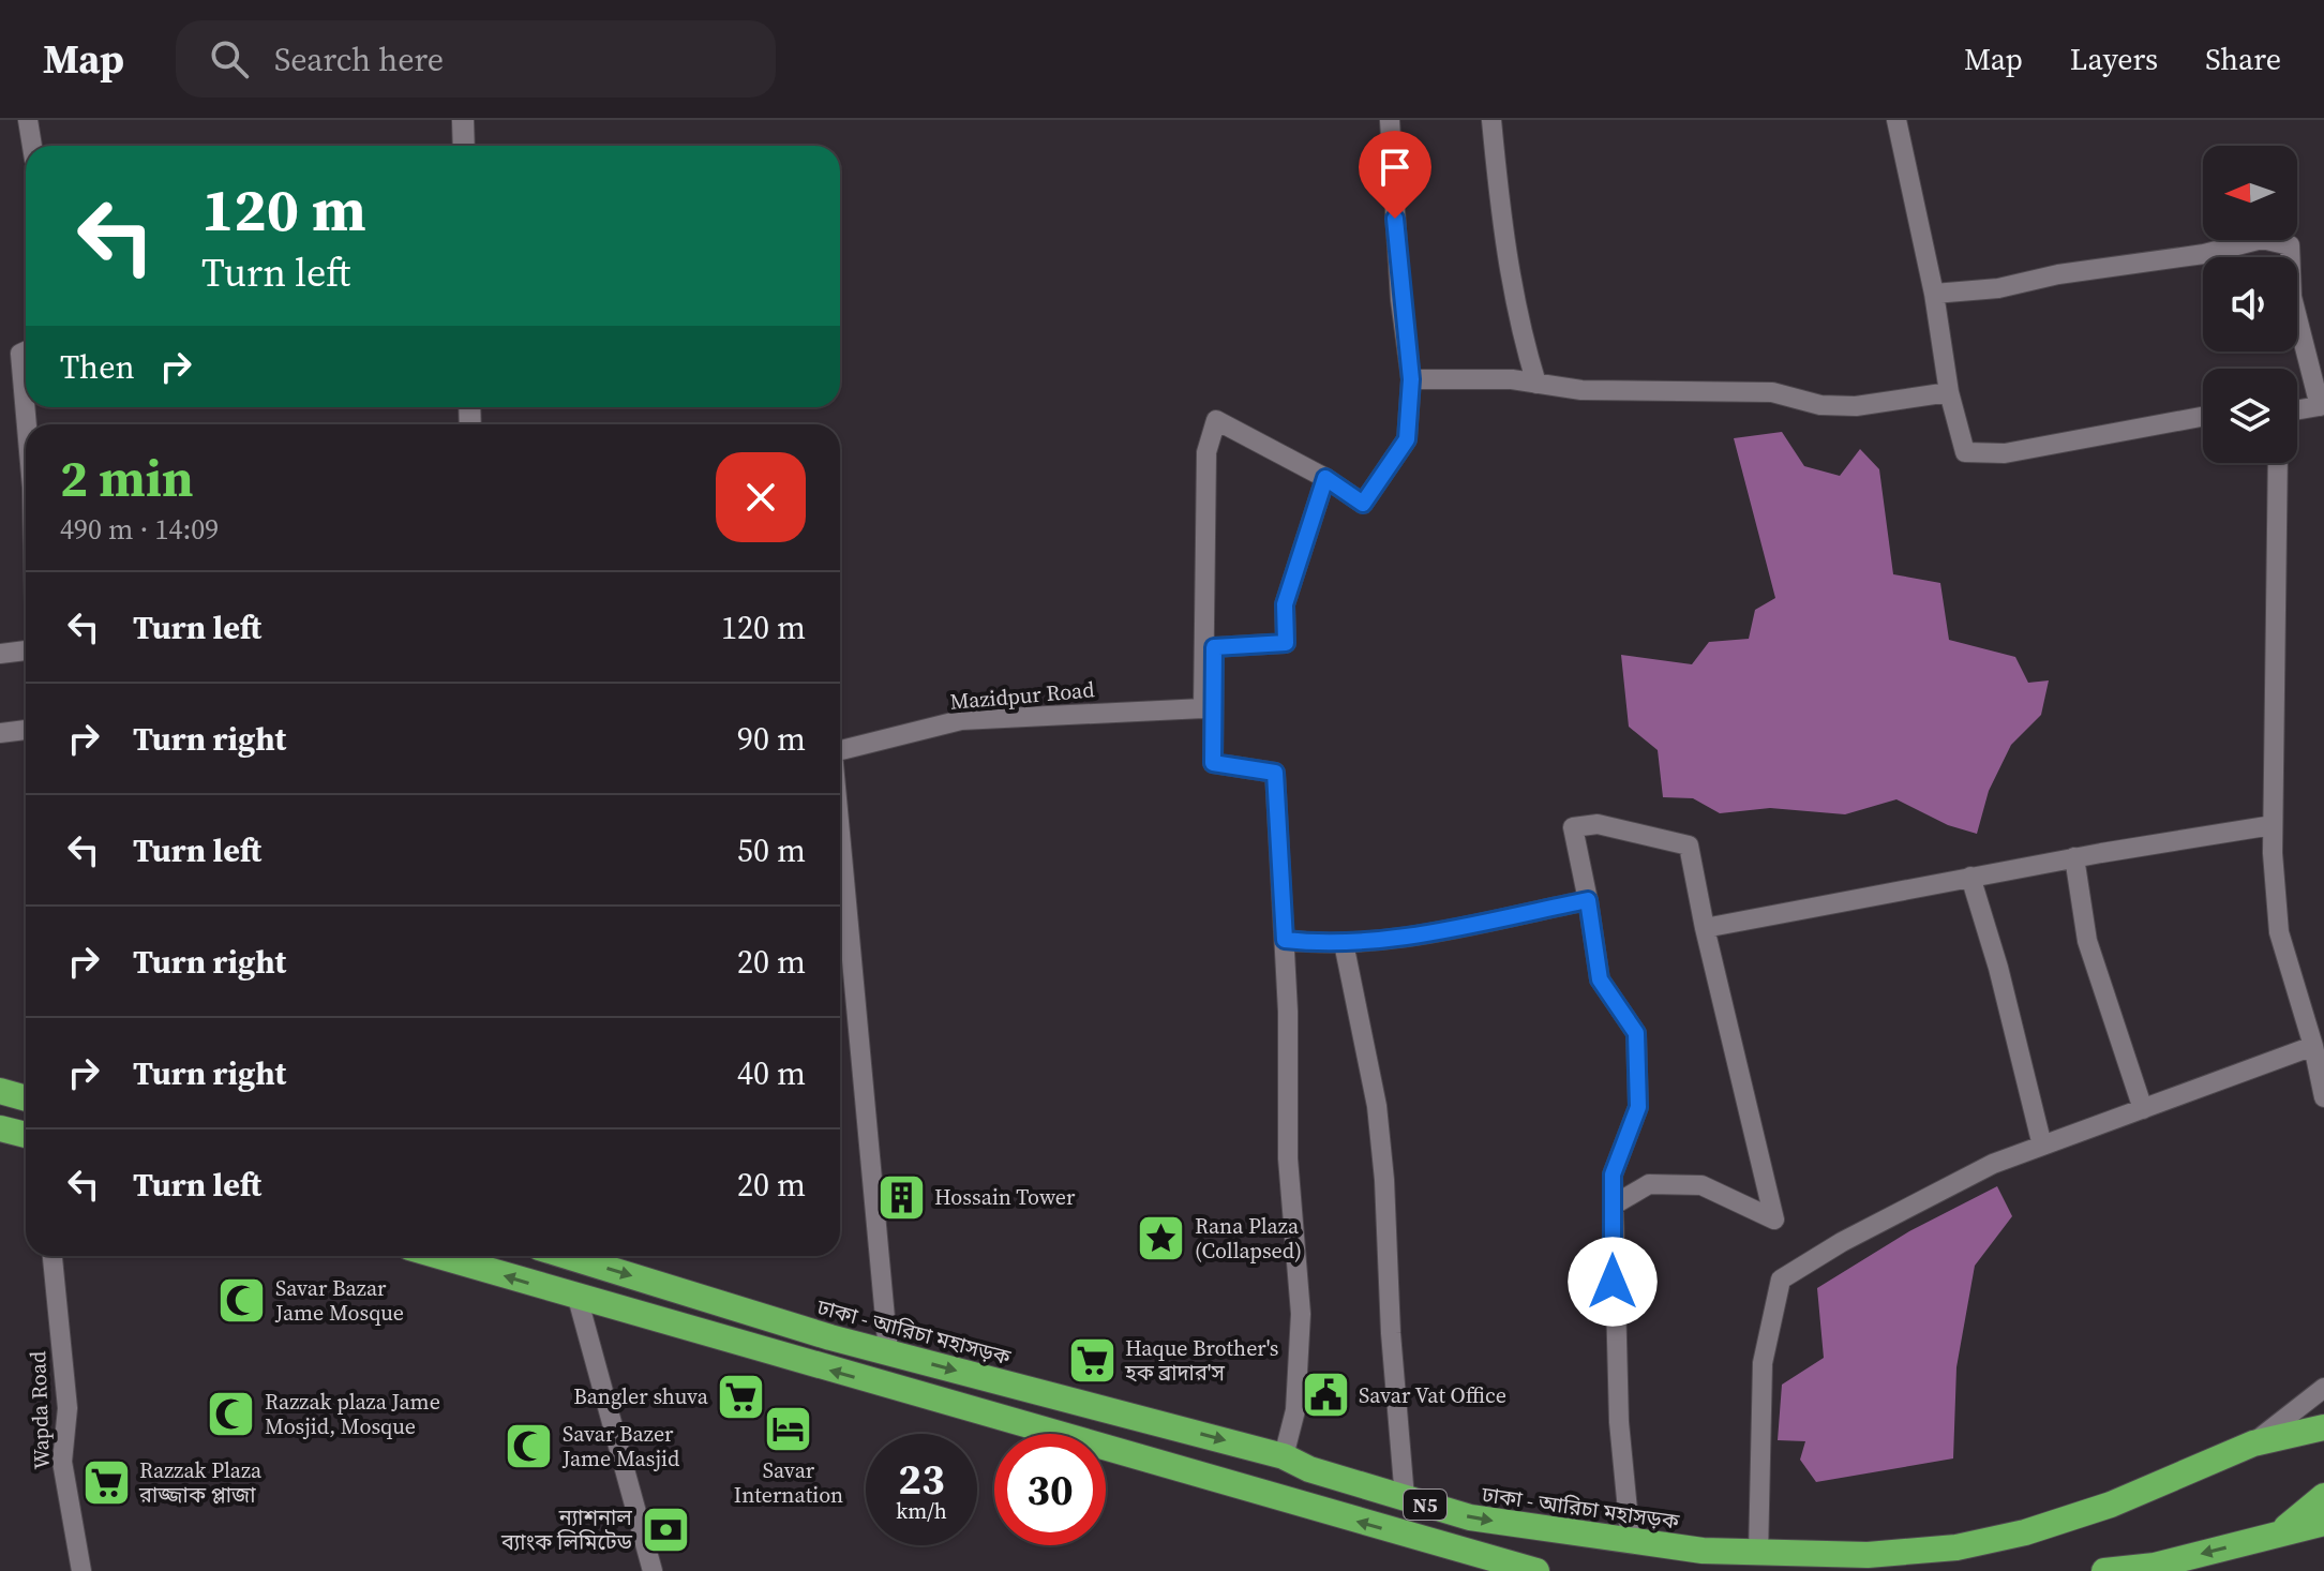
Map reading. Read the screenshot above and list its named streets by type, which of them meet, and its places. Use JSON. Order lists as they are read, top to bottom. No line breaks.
{"streets":{"highway":["ঢাকা - আরিচা মহাসড়ক","N5"],"street":["Mazidpur Road","Wapda Road"]},"crossings":[["Mazidpur Road","ঢাকা - আরিচা মহাসড়ক"]],"places":{"building":["Hossain Tower"],"place":["Rana Plaza (Collapsed)"],"mosque":["Savar Bazar Jame Mosque","Razzak plaza Jame Mosjid, Mosque","Savar Bazer Jame Masjid"],"supermarket":["Haque Brother's হক ব্রাদার'স","Bangler shuva","Razzak Plaza রাজ্জাক প্লাজা"],"public building":["Savar Vat Office"],"hotel":["Savar Internation"],"bank":["ন্যাশনাল ব্যাংক লিমিটেড"]},"north":"left","page":{"header":"Map","search":"Search here","nav":["Map","Layers","Share"],"turn":["120 m","Turn left"],"then":"Then","heading":["2 min","490 m · 14:09"],"list":[{"name":"Turn left","value":"120 m"},{"name":"Turn right","value":"90 m"},{"name":"Turn left","value":"50 m"},{"name":"Turn right","value":"20 m"},{"name":"Turn right","value":"40 m"},{"name":"Turn left","value":"20 m"}],"speed":"23 km/h","limit":"30"}}
